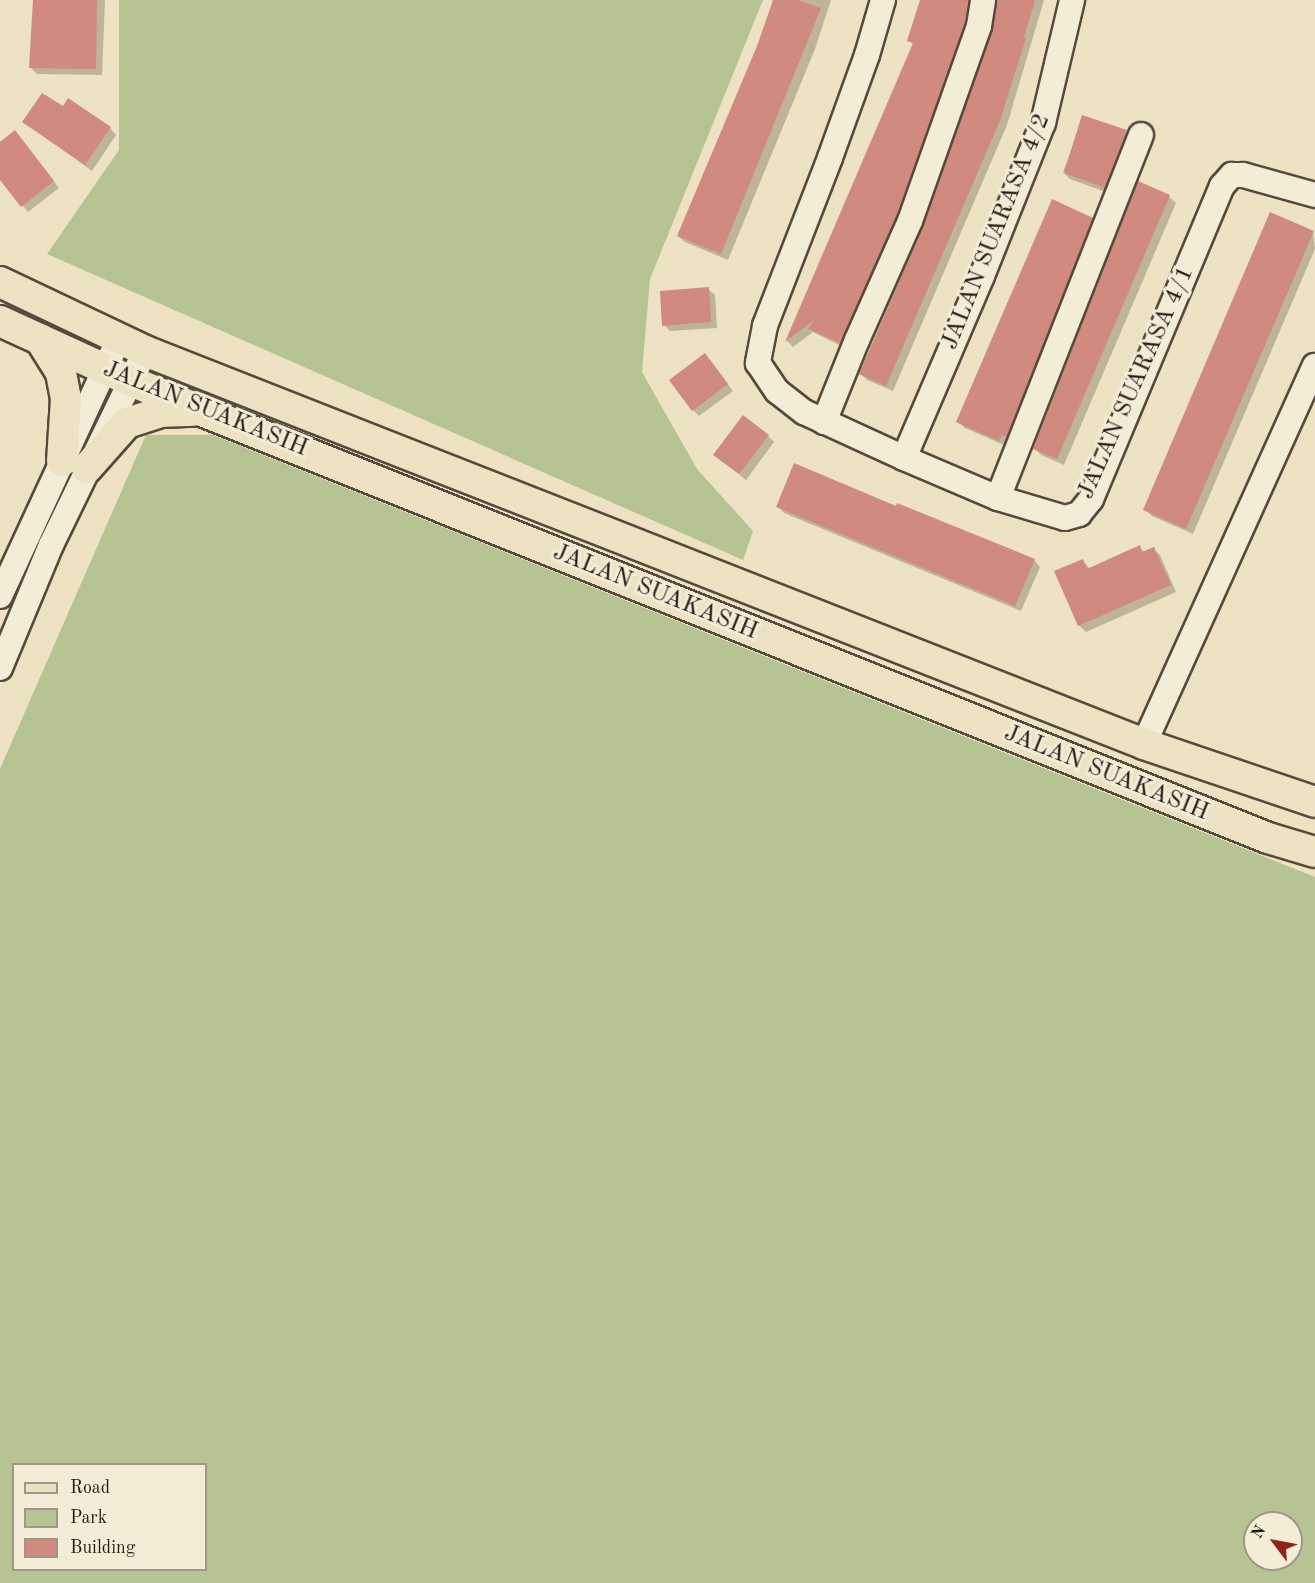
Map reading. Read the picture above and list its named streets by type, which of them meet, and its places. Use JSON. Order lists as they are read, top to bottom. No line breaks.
{"streets":{"main road":["JALAN SUAKASIH"],"street":["JALAN SUARASA 4/2","JALAN SUARASA 4/1"]},"crossings":[["JALAN SUARASA 4/2","JALAN SUARASA 4/1"]],"legend":["Road","Park","Building"],"north":"top left"}
